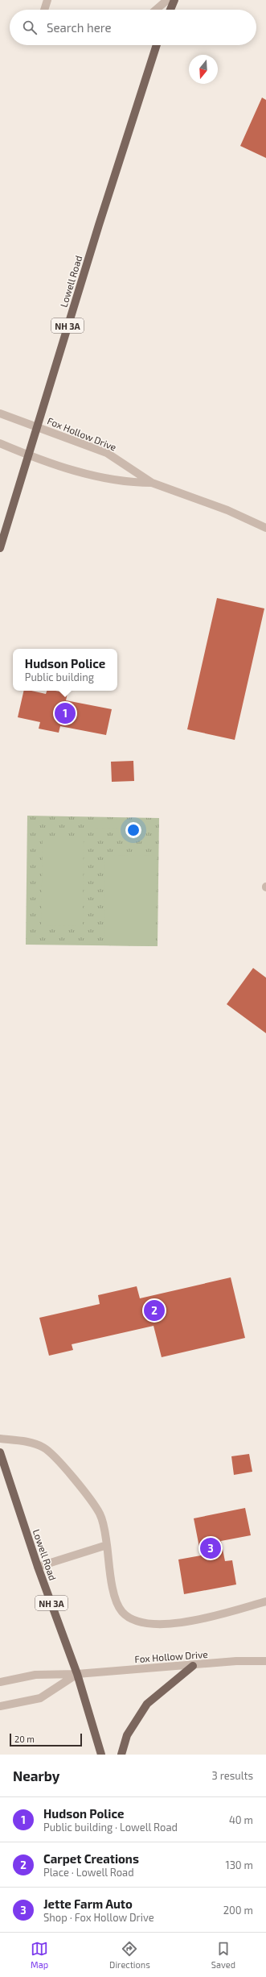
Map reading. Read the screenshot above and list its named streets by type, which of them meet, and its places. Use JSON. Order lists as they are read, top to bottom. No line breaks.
{"streets":{"main road":["Lowell Road","NH 3A"],"street":["Fox Hollow Drive"]},"crossings":[["Lowell Road","Fox Hollow Drive"]],"scale_bar":"20 m","north":"bottom","page":{"search":"Search here","popup":["Hudson Police","Public building"],"pins":["1","2","3"],"scale":"20 m","heading":["Nearby","3 results"],"list":[{"mark":"1","name":"Hudson Police","note":"Public building · Lowell Road","value":"40 m"},{"mark":"2","name":"Carpet Creations","note":"Place · Lowell Road","value":"130 m"},{"mark":"3","name":"Jette Farm Auto","note":"Shop · Fox Hollow Drive","value":"200 m"}],"nav":["Map","Directions","Saved"]}}
